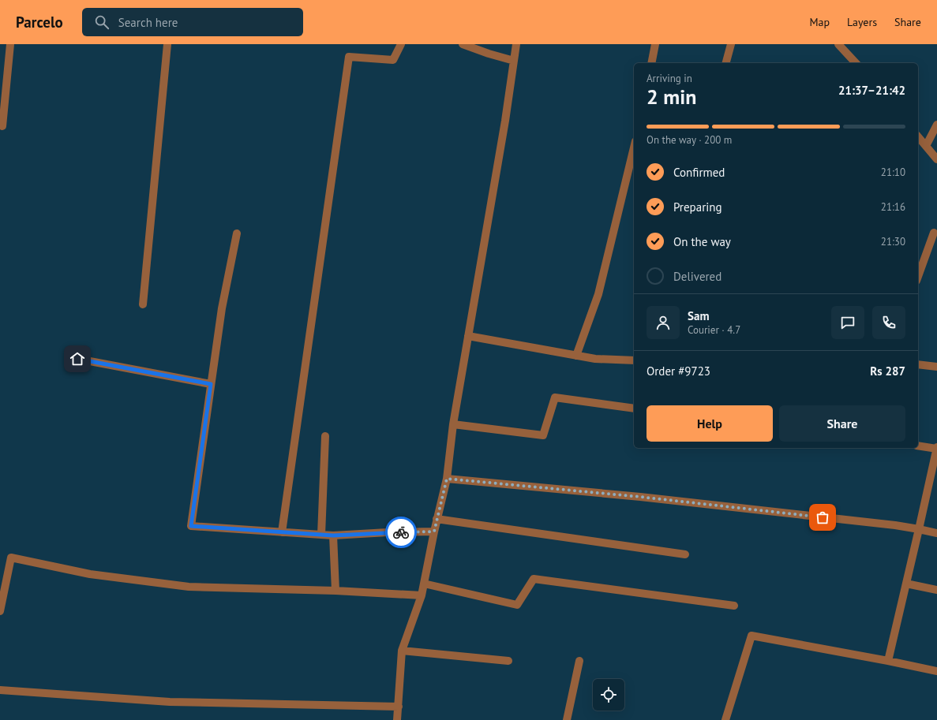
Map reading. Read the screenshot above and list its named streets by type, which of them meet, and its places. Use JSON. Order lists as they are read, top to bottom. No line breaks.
{"page":{"header":"Parcelo","search":"Search here","nav":["Map","Layers","Share"],"heading":["2 min","Arriving in","21:37–21:42"],"panel":["Sam","Courier · 4.7","Order #9723","Rs 287"],"bar":"On the way · 200 m","list":[["Confirmed","21:10"],["Preparing","21:16"],["On the way","21:30"],"Delivered"],"buttons":["Help","Share"]}}
